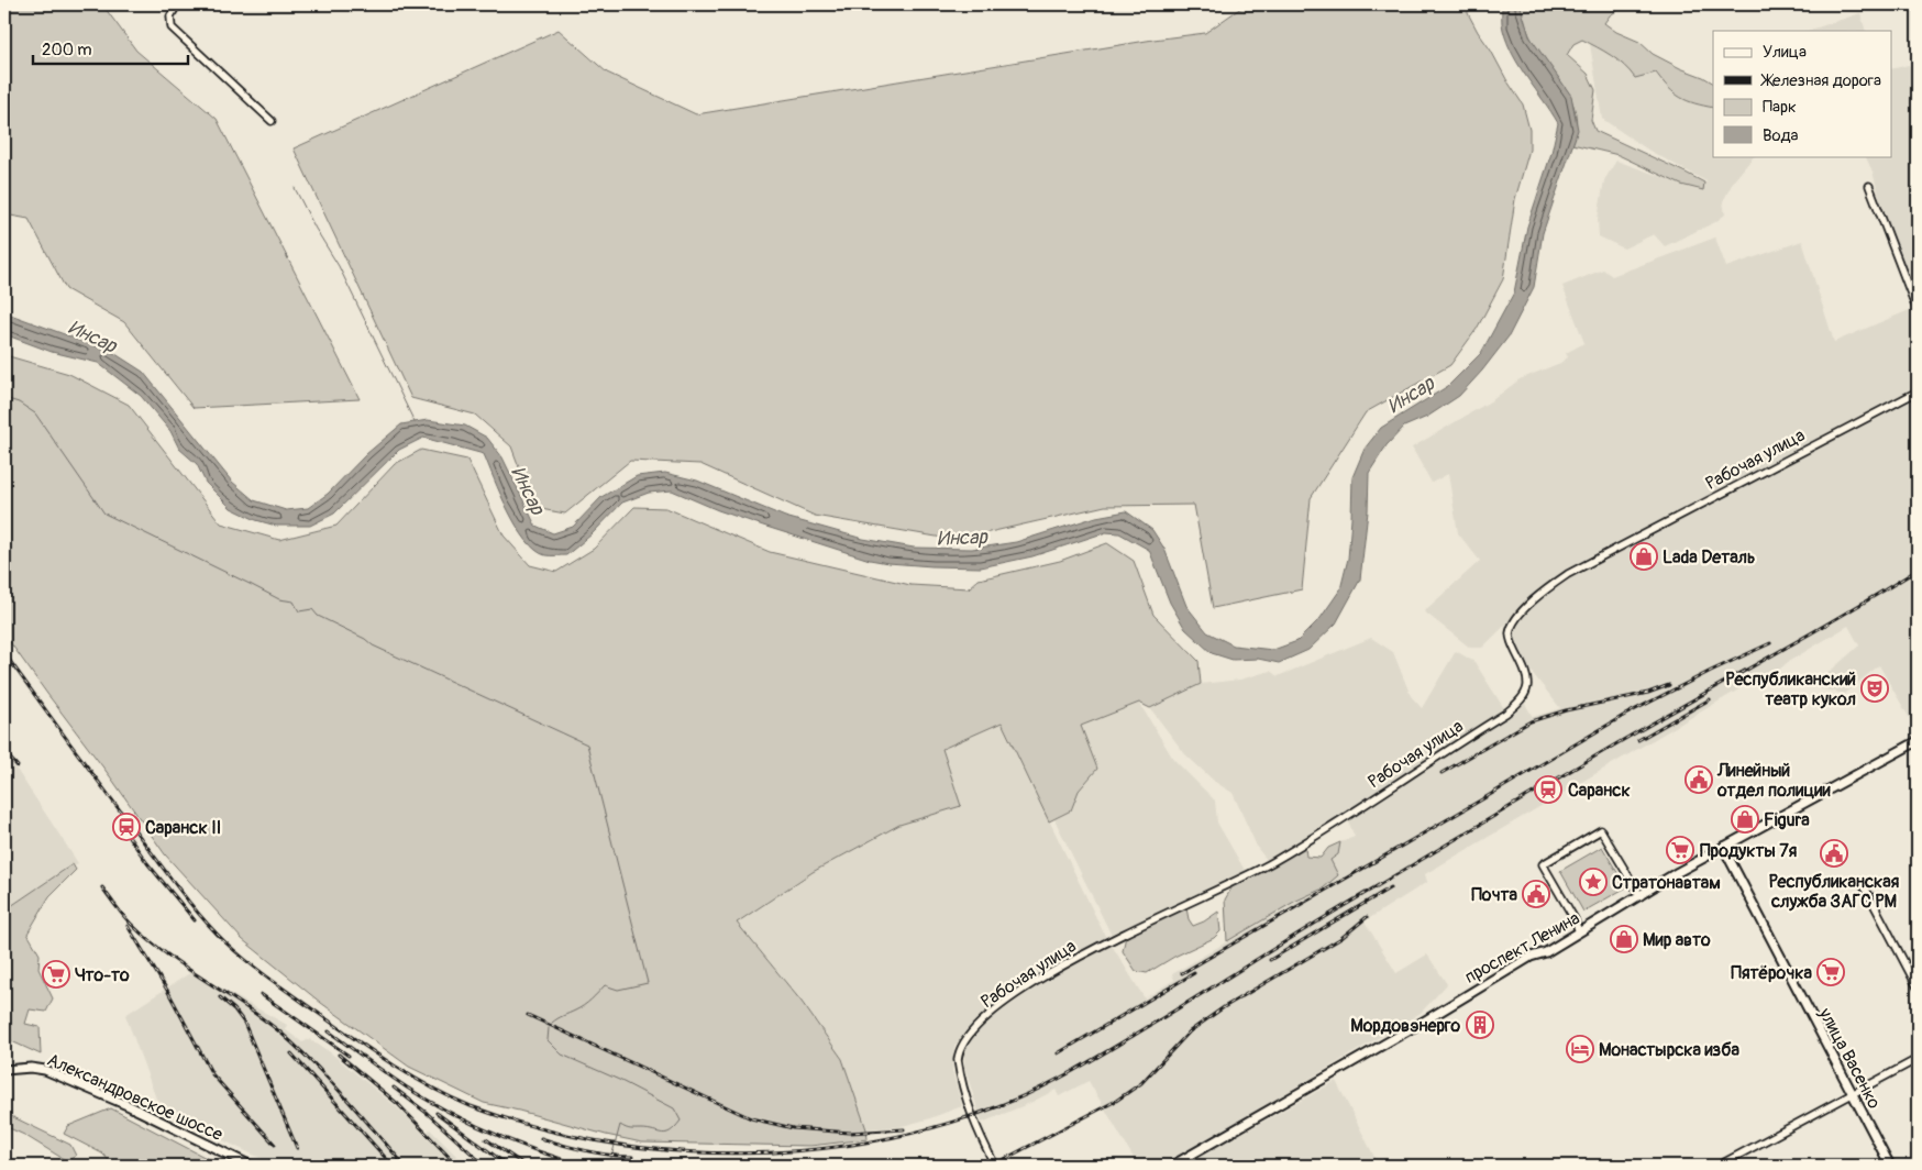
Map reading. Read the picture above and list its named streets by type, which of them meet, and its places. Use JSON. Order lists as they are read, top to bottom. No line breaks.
{"streets":{"main road":["проспект Ленина","улица Васенко","Александровское шоссе"],"street":["Рабочая улица"]},"crossings":[["проспект Ленина","улица Васенко"]],"water":["Инсар"],"places":{"shop":["Lada Dеталь","Figura","Мир авто"],"theatre":["Республиканский театр кукол"],"public building":["Линейный отдел полиции","Республиканская служба ЗАГС РМ","Почта"],"station":["Саранск","Саранск II"],"supermarket":["Продукты 7я","Пятёрочка","Что-то"],"place":["Стратонавтам"],"building":["Мордовэнерго"],"hotel":["Монастырска изба"]},"legend":["Улица","Железная дорога","Парк","Вода"],"scale_bar":"200 m"}
